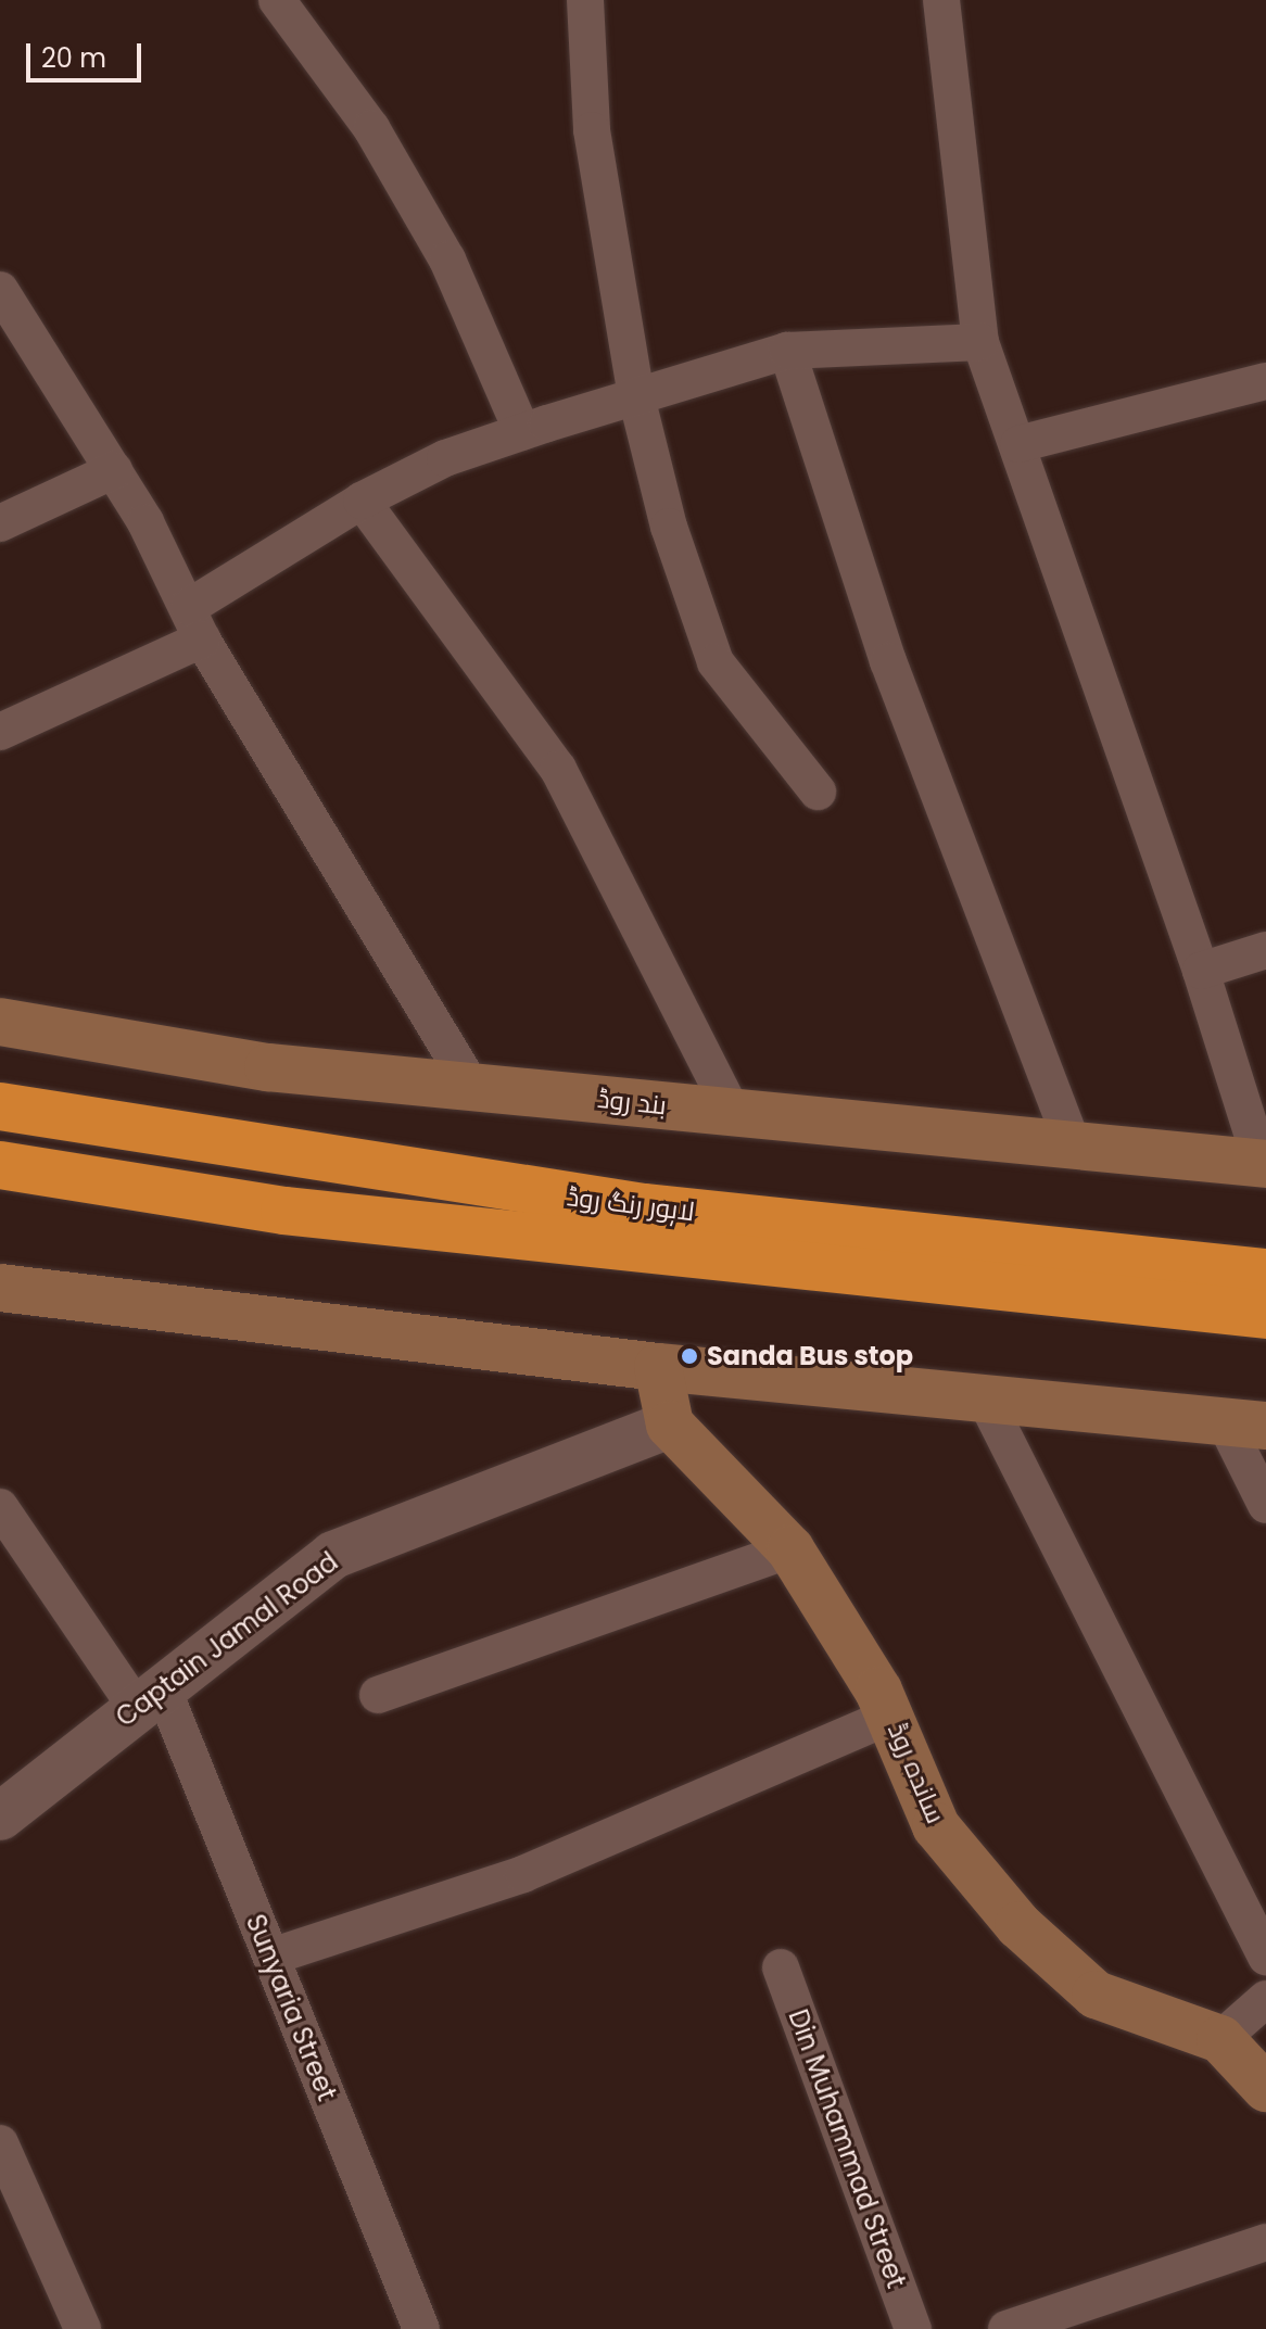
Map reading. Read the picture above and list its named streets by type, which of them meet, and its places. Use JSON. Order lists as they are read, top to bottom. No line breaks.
{"streets":{"highway":["لاہور رنگ روڈ"],"main road":["بند روڈ","ساندہ روڈ"],"street":["Captain Jamal Road","Sunyaria Street","Din Muhammad Street"]},"crossings":[["Captain Jamal Road","ساندہ روڈ"],["Captain Jamal Road","Sunyaria Street"]],"places":["Sanda Bus stop"],"scale_bar":"20 m"}
